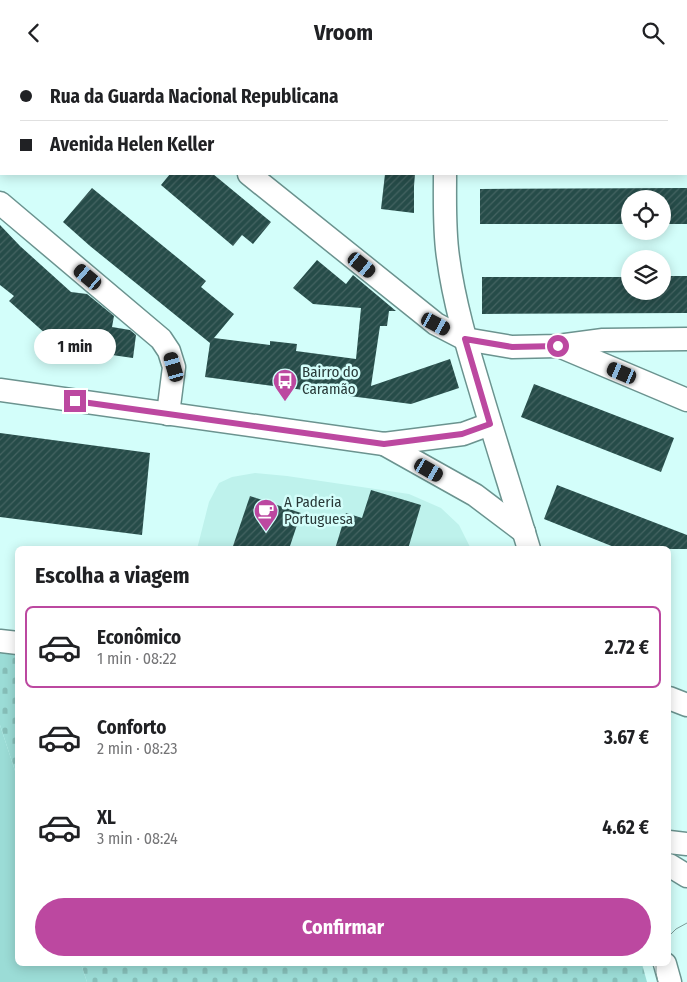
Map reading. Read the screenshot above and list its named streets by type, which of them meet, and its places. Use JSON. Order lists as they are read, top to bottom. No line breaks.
{"places":{"bus stop":["Bairro do Caramão"],"cafe":["A Paderia Portuguesa"]},"page":{"header":"Vroom","banner":["Rua da Guarda Nacional Republicana","Avenida Helen Keller"],"bubble":"1 min","heading":"Escolha a viagem","list":[{"name":"Econômico","note":"1 min · 08:22","value":"2.72 €"},{"name":"Conforto","note":"2 min · 08:23","value":"3.67 €"},{"name":"XL","note":"3 min · 08:24","value":"4.62 €"}],"buttons":"Confirmar"}}
